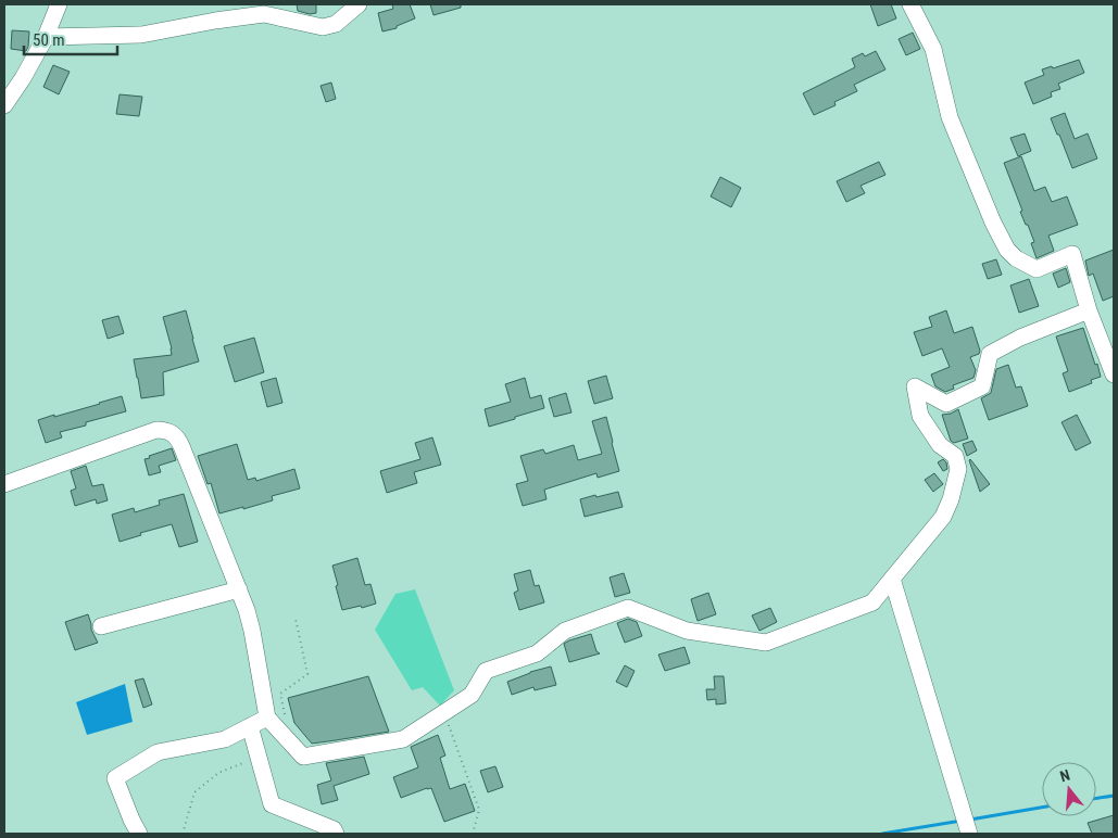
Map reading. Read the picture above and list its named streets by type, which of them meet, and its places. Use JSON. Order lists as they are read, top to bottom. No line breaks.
{"scale_bar":"50 m","north":"top"}
